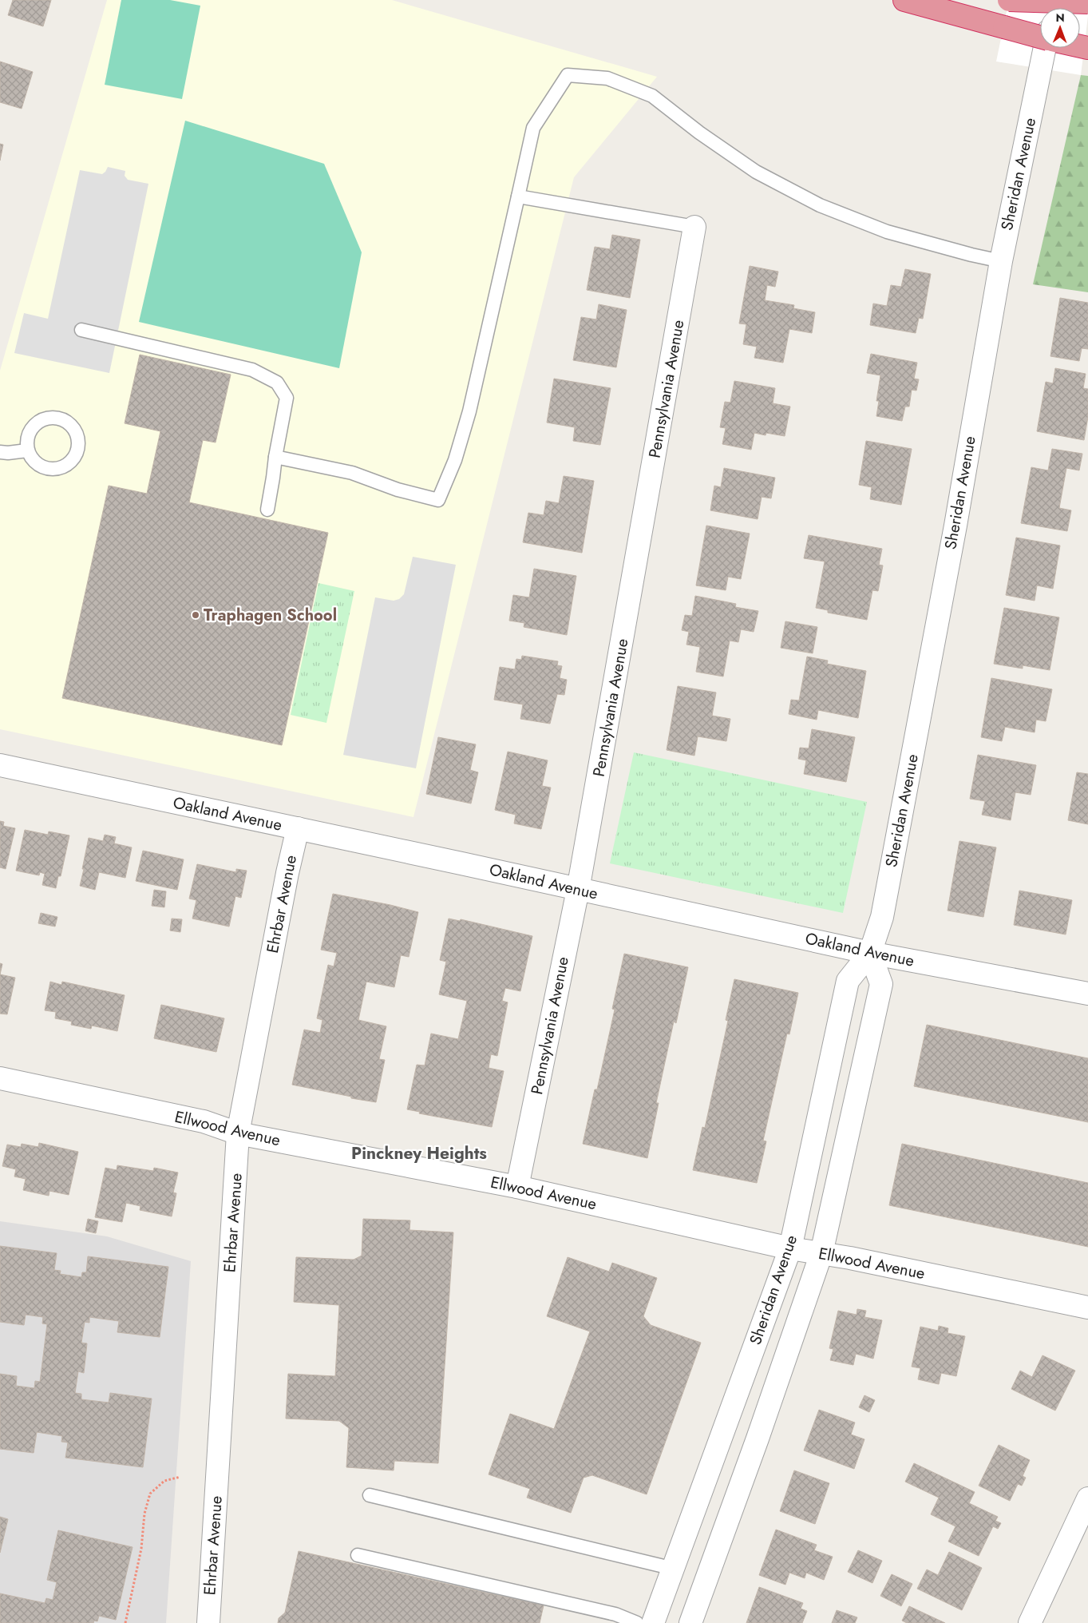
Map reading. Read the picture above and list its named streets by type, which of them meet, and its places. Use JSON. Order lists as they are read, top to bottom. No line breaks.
{"streets":{"street":["Sheridan Avenue","Pennsylvania Avenue","Oakland Avenue","Ehrbar Avenue","Ellwood Avenue"]},"crossings":[["Sheridan Avenue","Oakland Avenue"],["Sheridan Avenue","Ellwood Avenue"],["Pennsylvania Avenue","Oakland Avenue"],["Pennsylvania Avenue","Ellwood Avenue"],["Oakland Avenue","Ehrbar Avenue"],["Ehrbar Avenue","Ellwood Avenue"]],"districts":["Pinckney Heights"],"places":["Traphagen School"],"north":"top"}
